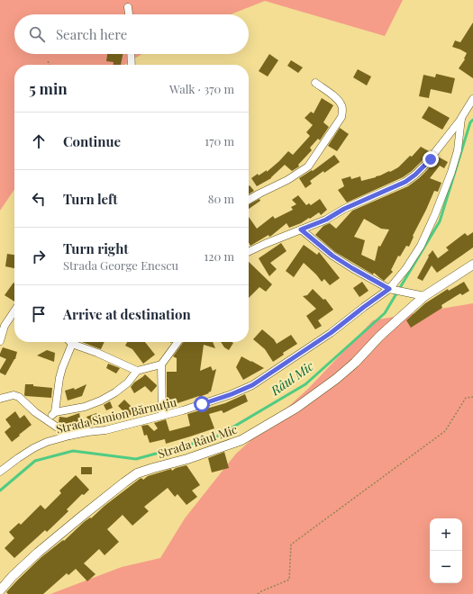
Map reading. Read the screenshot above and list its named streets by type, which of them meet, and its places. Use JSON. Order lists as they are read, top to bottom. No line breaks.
{"streets":{"street":["Strada Simion Bărnuțiu","Strada Râul Mic"]},"water":["Râul Mic"],"page":{"search":"Search here","heading":["5 min","Walk · 370 m"],"list":[["Continue","170 m"],["Turn left","80 m"],["Turn right","Strada George Enescu","120 m"],"Arrive at destination"],"map_buttons":["+","−"]}}
